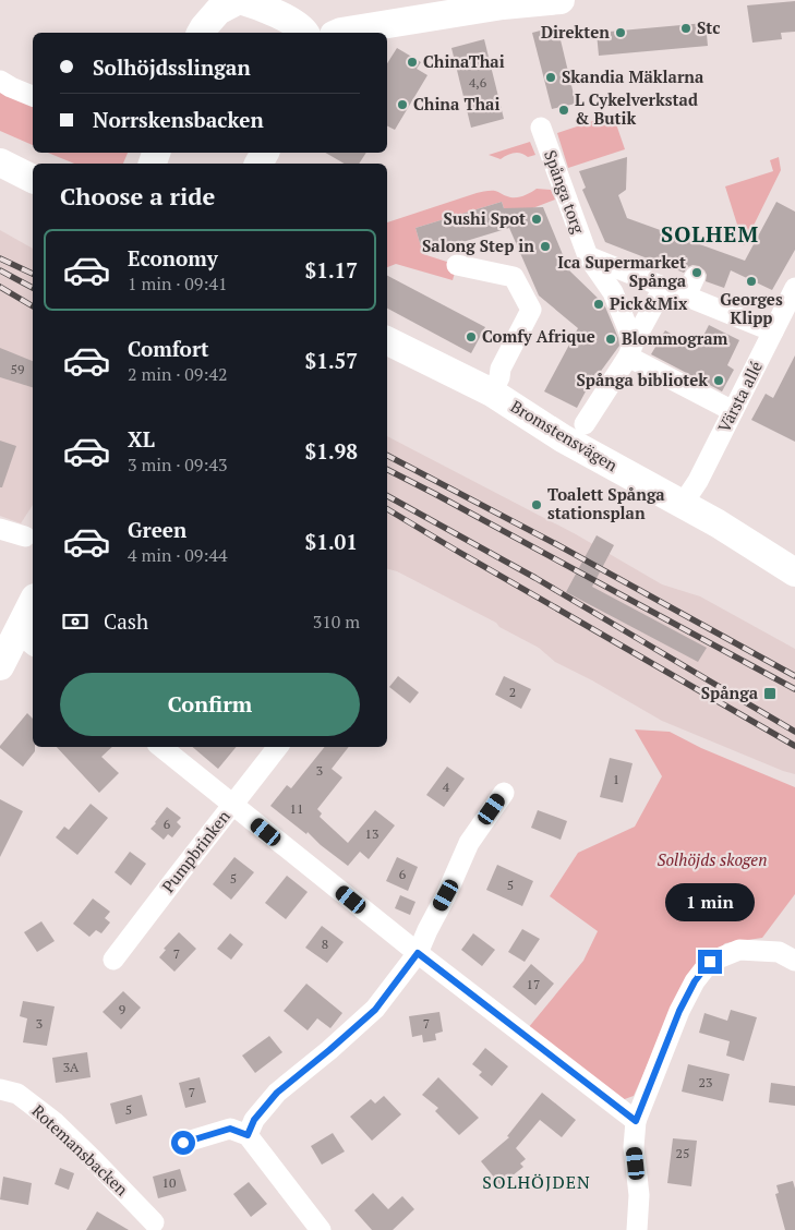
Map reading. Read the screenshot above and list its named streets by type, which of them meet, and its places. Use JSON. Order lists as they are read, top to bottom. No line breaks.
{"streets":{"street":["Spånga torg","Värsta allé","Bromstensvägen","Pumpbrinken","Rotemansbacken"]},"crossings":[["Värsta allé","Bromstensvägen"]],"districts":["SOLHEM","SOLHÖJDEN"],"parks":["Solhöjds skogen"],"places":{"other":["Stc","Direkten","ChinaThai","Skandia Mäklarna","China Thai","L Cykelverkstad & Butik","Sushi Spot","Salong Step in","Ica Supermarket Spånga","Georges Klipp","Pick&Mix","Comfy Afrique","Blommogram","Spånga bibliotek","Toalett Spånga stationsplan"],"transit":["Spånga"]},"house_numbers":["4,6","59","2","3","1","4","11","6","13","6","5","5","8","7","17","9","3","7","3A","23","7","5","25","10"],"page":{"banner":["Solhöjdsslingan","Norrskensbacken"],"heading":"Choose a ride","list":[{"name":"Economy","note":"1 min · 09:41","value":"$1.17"},{"name":"Comfort","note":"2 min · 09:42","value":"$1.57"},{"name":"XL","note":"3 min · 09:43","value":"$1.98"},{"name":"Green","note":"4 min · 09:44","value":"$1.01"}],"pay":["Cash","310 m"],"buttons":"Confirm","bubble":"1 min"}}
